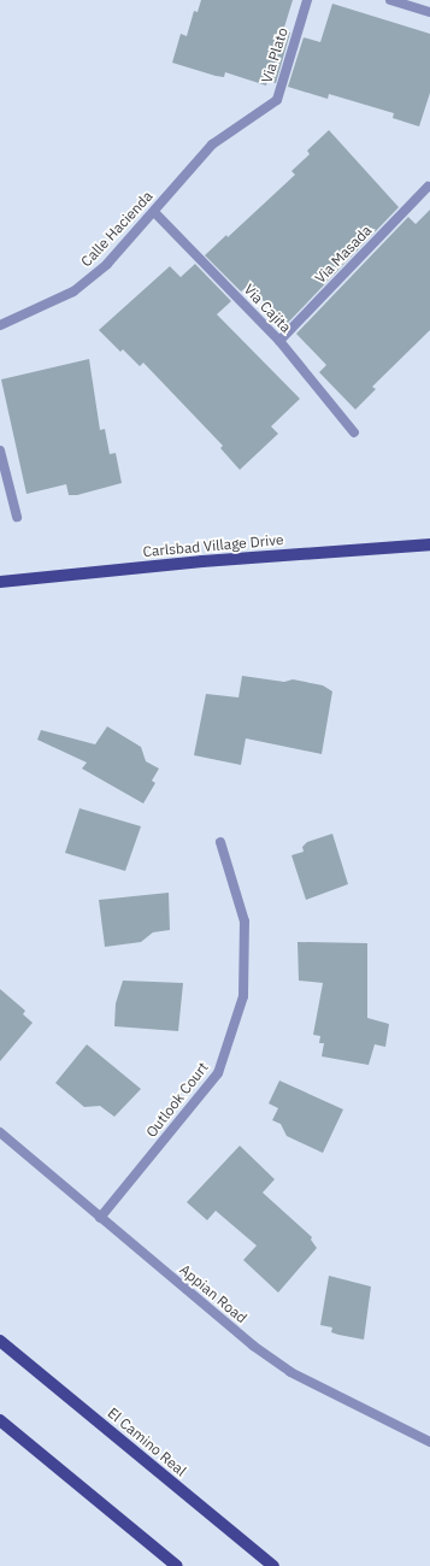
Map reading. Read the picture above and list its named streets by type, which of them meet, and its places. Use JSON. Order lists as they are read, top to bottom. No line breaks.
{"streets":{"main road":["Carlsbad Village Drive","El Camino Real"],"street":["Via Plato","Calle Hacienda","Via Masada","Via Cajita","Outlook Court","Appian Road"]},"crossings":[["Via Plato","Calle Hacienda"],["Calle Hacienda","Via Cajita"],["Via Masada","Via Cajita"],["Outlook Court","Appian Road"]]}
